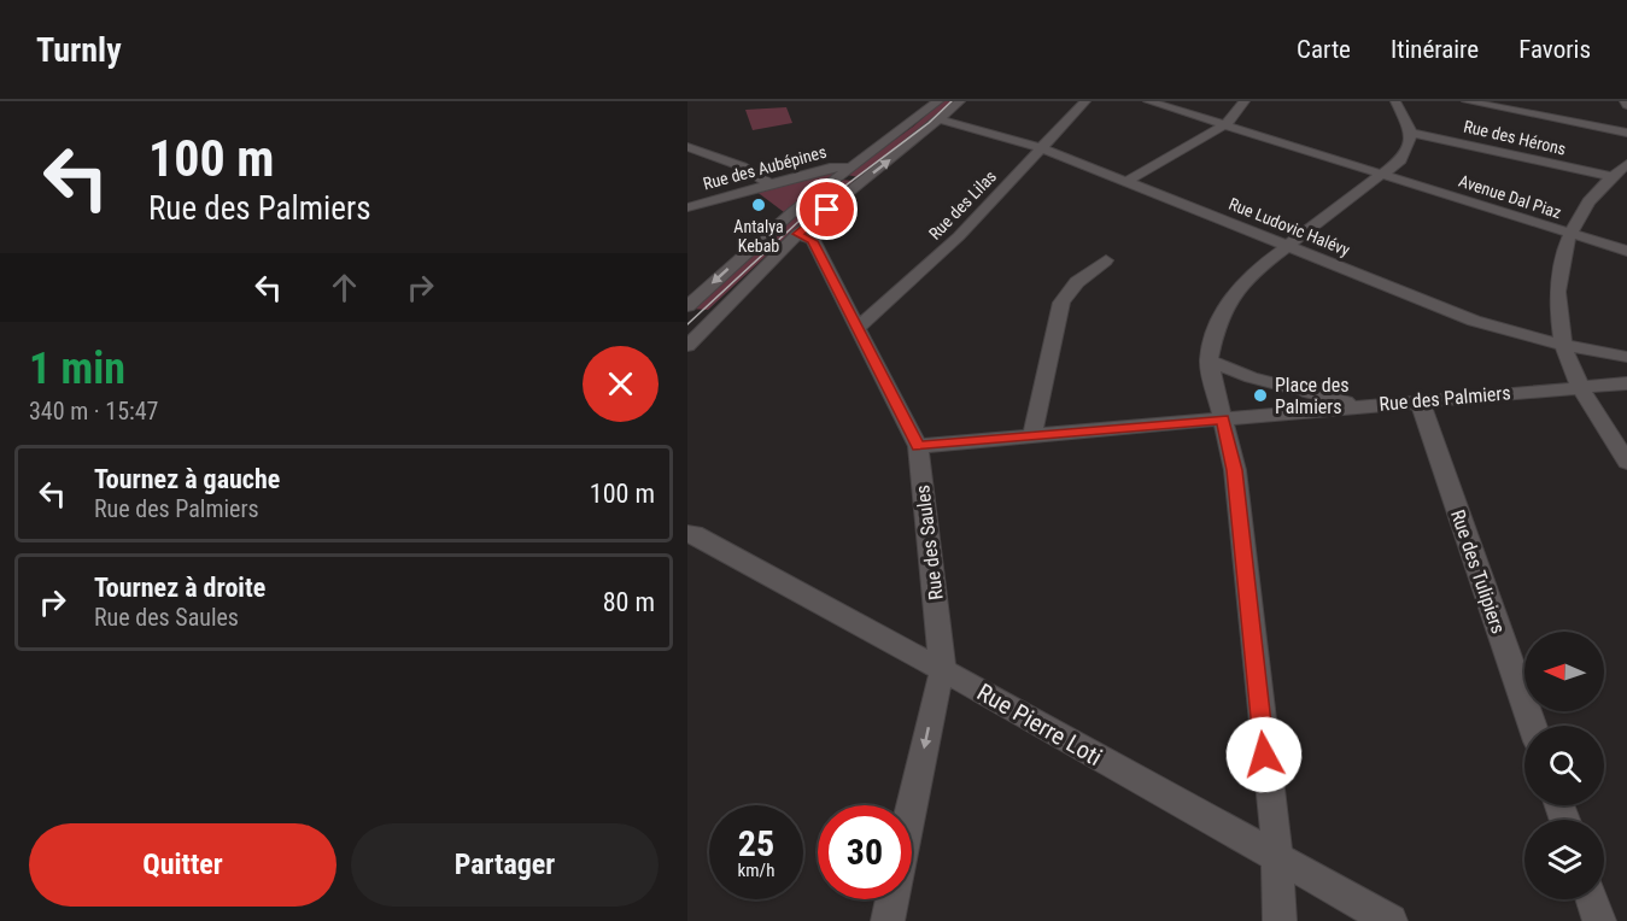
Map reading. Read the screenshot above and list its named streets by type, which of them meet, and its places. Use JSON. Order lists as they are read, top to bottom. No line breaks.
{"streets":{"street":["Rue des Hérons","Rue des Aubépines","Avenue Dal Piaz","Rue des Lilas","Rue Ludovic Halévy","Rue des Palmiers","Rue des Saules","Rue des Tulipiers","Rue Pierre Loti"]},"crossings":[["Rue des Lilas","Rue Ludovic Halévy"],["Rue des Lilas","Rue des Saules"],["Rue des Palmiers","Rue des Saules"],["Rue des Palmiers","Rue des Tulipiers"],["Rue des Saules","Rue Pierre Loti"]],"places":["Antalya Kebab","Place des Palmiers"],"north":"left","page":{"header":"Turnly","nav":["Carte","Itinéraire","Favoris"],"turn":["100 m","Rue des Palmiers"],"heading":["1 min","340 m · 15:47"],"list":[{"name":"Tournez à gauche","note":"Rue des Palmiers","value":"100 m"},{"name":"Tournez à droite","note":"Rue des Saules","value":"80 m"}],"speed":"25 km/h","limit":"30","buttons":["Quitter","Partager"]}}
